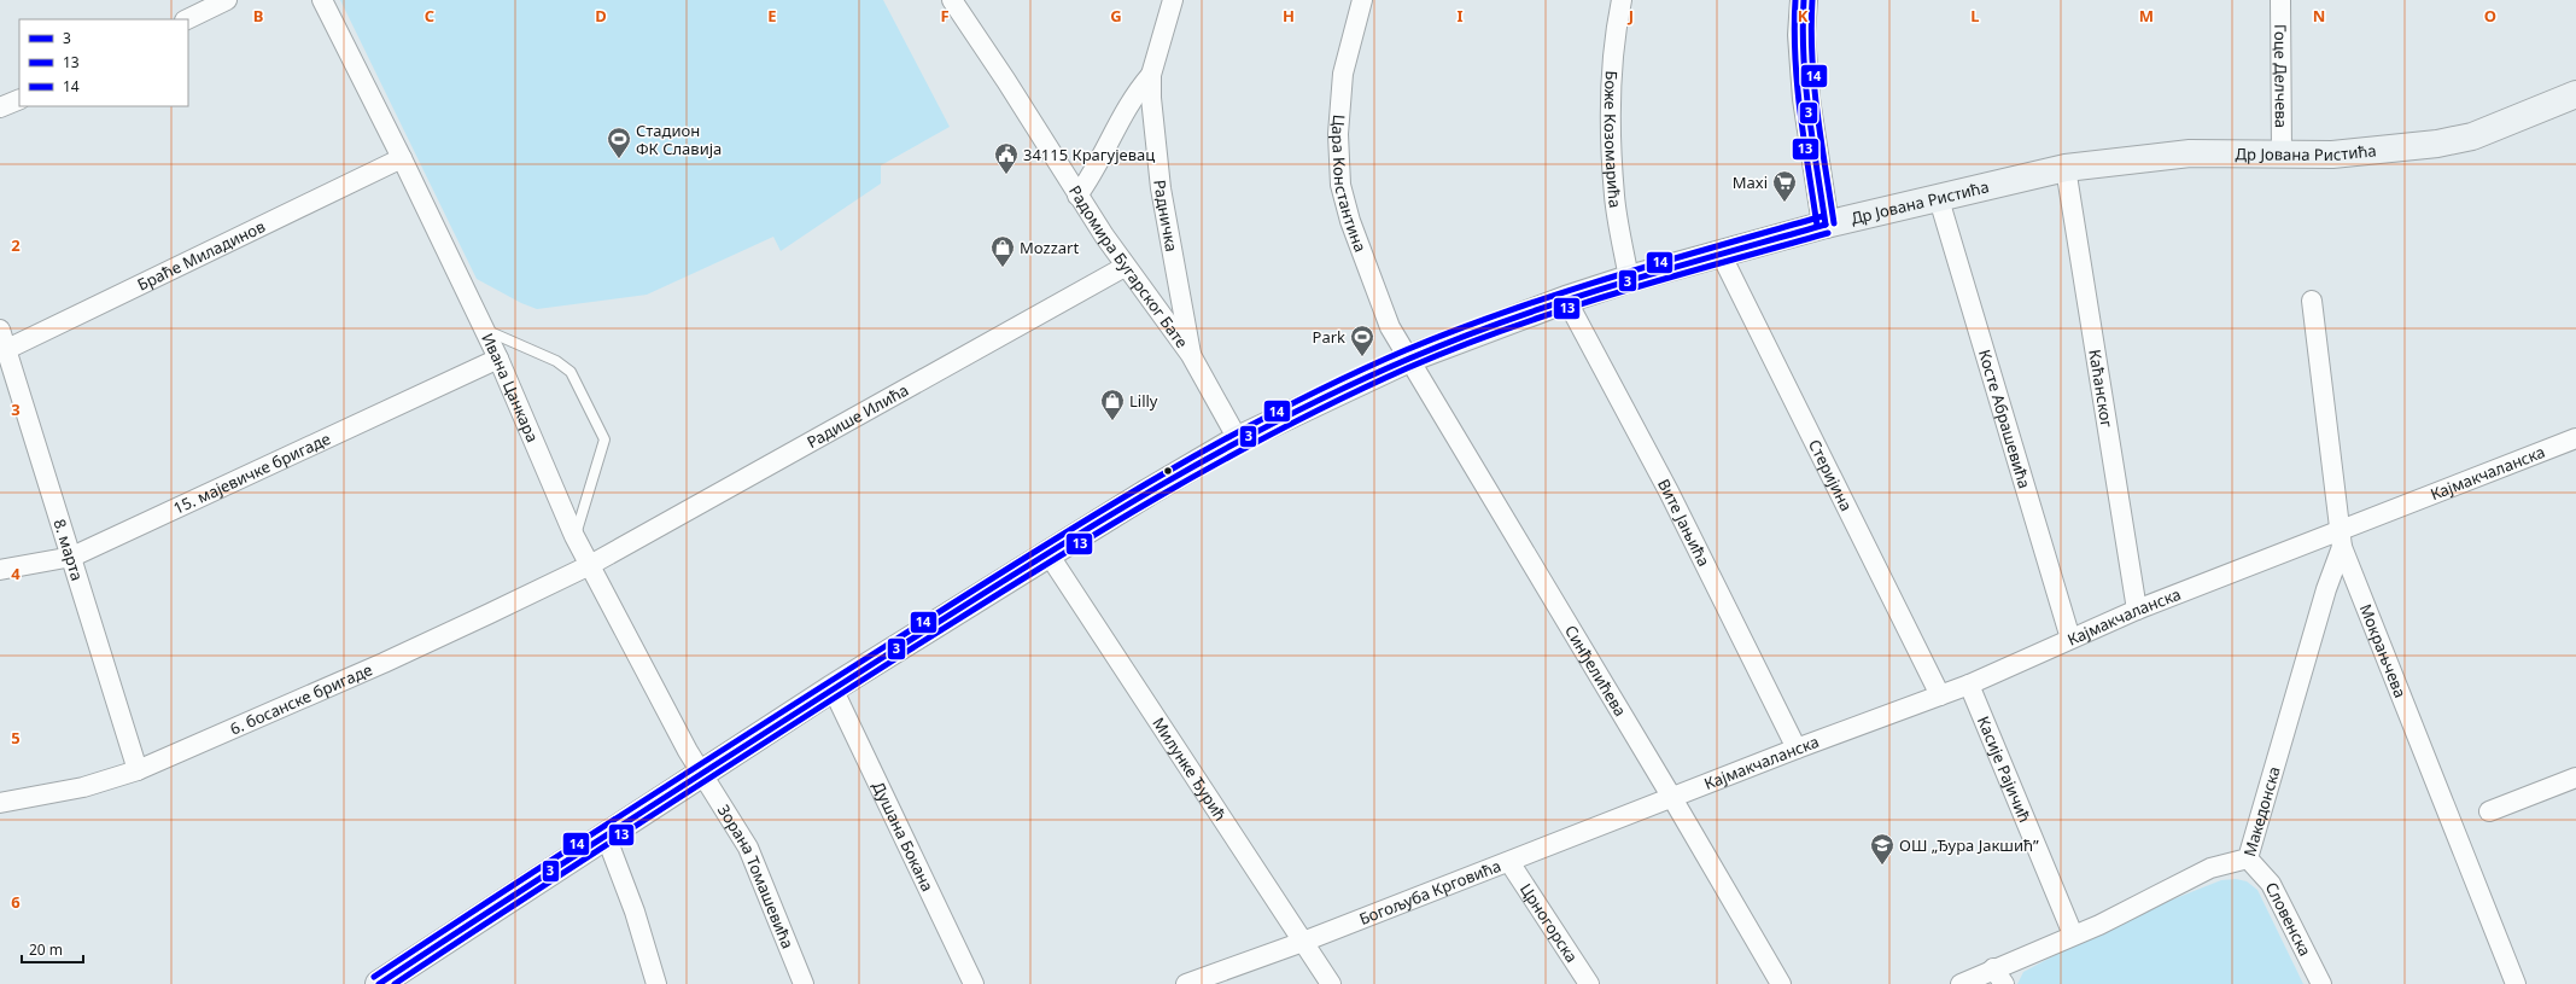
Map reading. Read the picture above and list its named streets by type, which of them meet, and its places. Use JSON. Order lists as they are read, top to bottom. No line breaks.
{"streets":{"street":["Гоце Делчева","Боже Козомарића","Др Јована Ристића","Цара Константина","Радничка","Браће Миладинов","Радомира Бугарског Бате","Ивана Цанкара","Каћанског","Радише Илића","Косте Абрашевића","15. мајевичке бригаде","Кајмакчаланска","Стеријина","Вите Јањића","8. марта","Мокрањчева","Синђелићева","6. босанске бригаде","Милунке Ђурић","Касије Рајичић","Македонска","Душана Бокана","Зорана Томашевића","Богољуба Крговића","Словенска","Црногорска"]},"crossings":[["Гоце Делчева","Др Јована Ристића"],["Боже Козомарића","Др Јована Ристића"],["Др Јована Ристића","Цара Константина"],["Др Јована Ристића","Радомира Бугарског Бате"],["Др Јована Ристића","Ивана Цанкара"],["Др Јована Ристића","Каћанског"],["Др Јована Ристића","Косте Абрашевића"],["Др Јована Ристића","Стеријина"],["Др Јована Ристића","Вите Јањића"],["Др Јована Ристића","Синђелићева"],["Др Јована Ристића","Милунке Ђурић"],["Др Јована Ристића","Душана Бокана"],["Др Јована Ристића","Зорана Томашевића"],["Цара Константина","Синђелићева"],["Радничка","Радомира Бугарског Бате"],["Браће Миладинов","Ивана Цанкара"],["Браће Миладинов","8. марта"],["Радомира Бугарског Бате","Радише Илића"],["Ивана Цанкара","Радише Илића"],["Ивана Цанкара","15. мајевичке бригаде"],["Ивана Цанкара","6. босанске бригаде"],["Ивана Цанкара","Зорана Томашевића"],["Каћанског","Кајмакчаланска"],["Радише Илића","6. босанске бригаде"],["Косте Абрашевића","Кајмакчаланска"],["15. мајевичке бригаде","8. марта"],["Кајмакчаланска","Стеријина"],["Кајмакчаланска","Вите Јањића"],["Кајмакчаланска","Мокрањчева"],["Кајмакчаланска","Синђелићева"],["Кајмакчаланска","Касије Рајичић"],["Кајмакчаланска","Македонска"],["Кајмакчаланска","Богољуба Крговића"],["8. марта","6. босанске бригаде"],["Мокрањчева","Македонска"],["Синђелићева","Богољуба Крговића"],["Милунке Ђурић","Богољуба Крговића"],["Касије Рајичић","Македонска"],["Македонска","Словенска"],["Богољуба Крговића","Црногорска"]],"places":{"sports":["Стадион ФК Славија","Park"],"public building":["34115 Крагујевац"],"supermarket":["Maxi"],"shop":["Mozzart","Lilly"],"school or university":["ОШ „Ђура Јакшић”"]},"lines":["transit line 3","transit line 13","transit line 14"],"legend":["3","13","14"],"scale_bar":"20 m","grid":{"columns":["B","C","D","E","F","G","H","I","J","K","L","M","N","O"],"rows":["2","3","4","5","6"]}}
